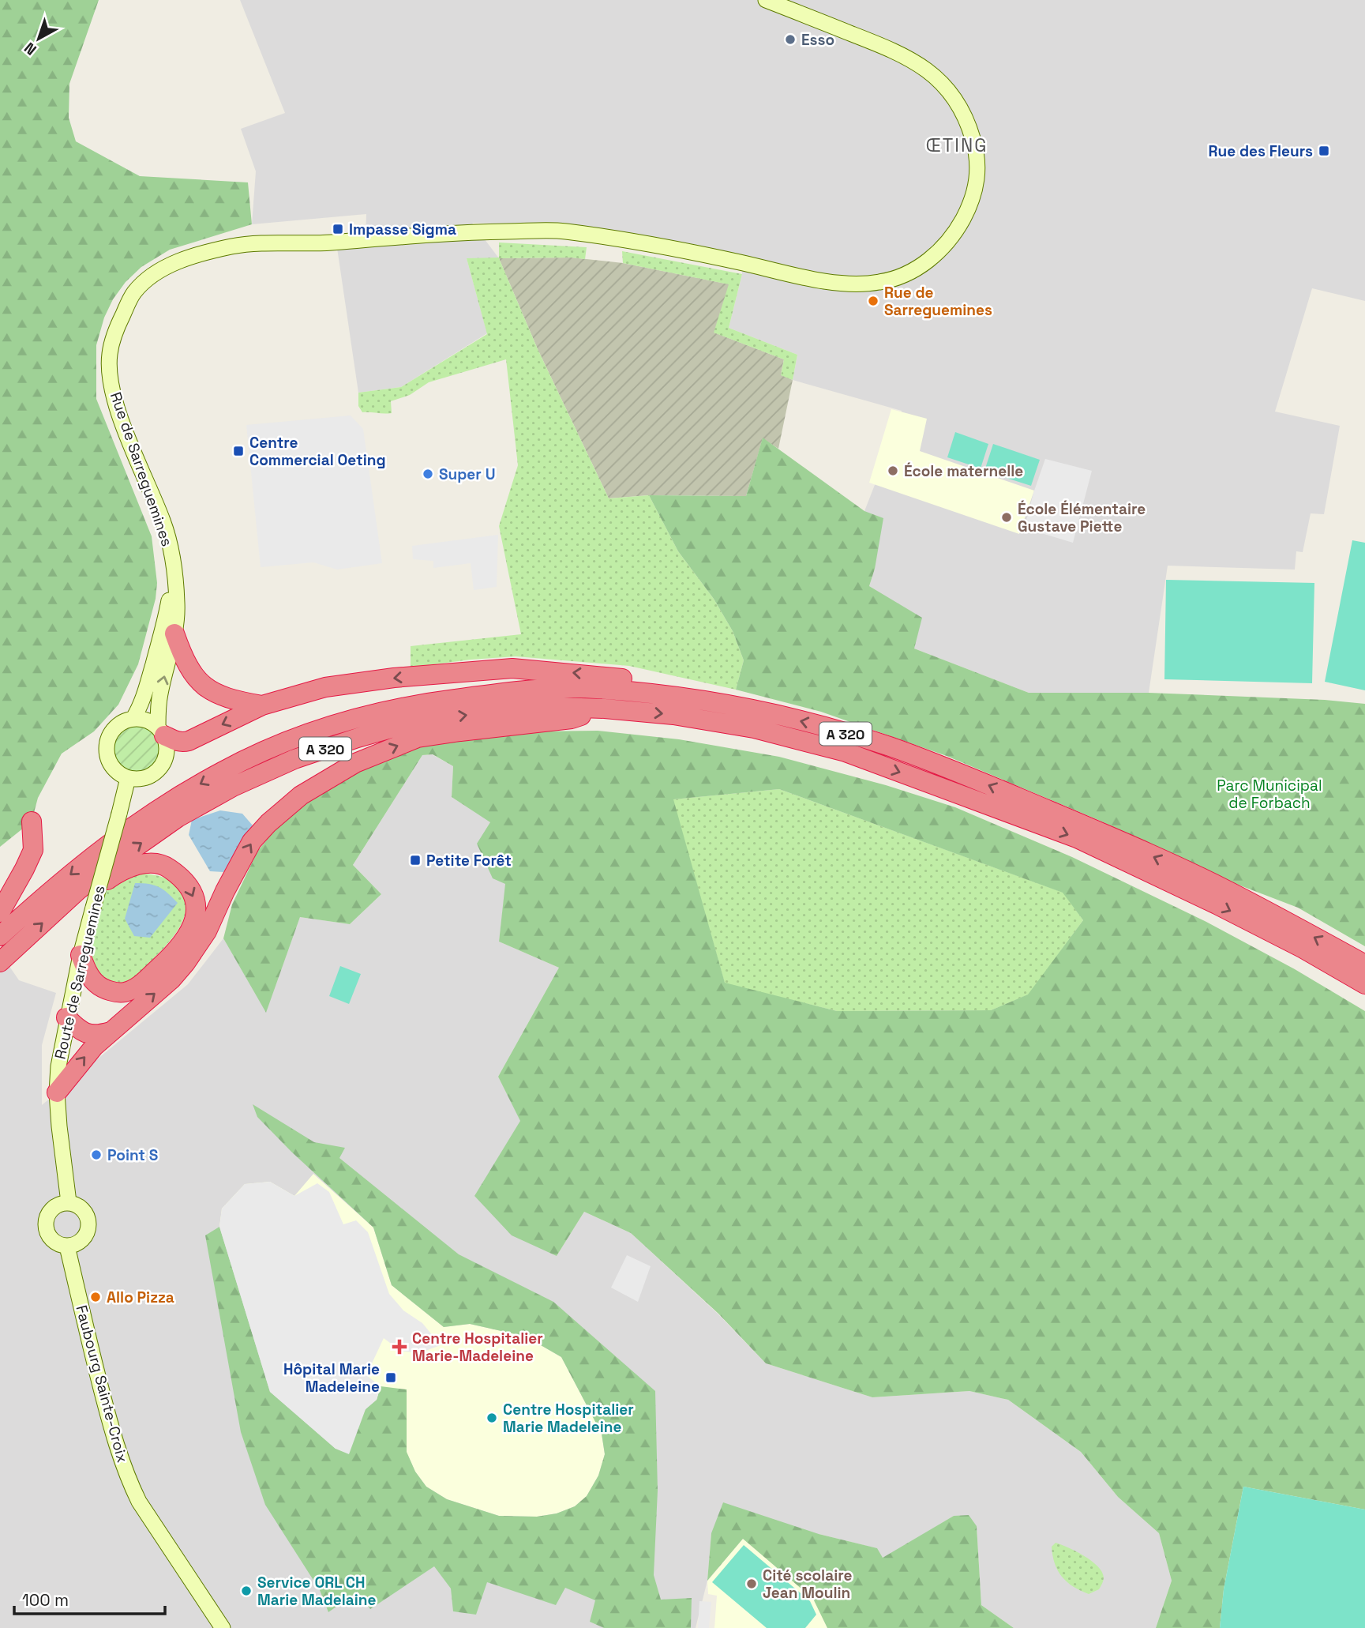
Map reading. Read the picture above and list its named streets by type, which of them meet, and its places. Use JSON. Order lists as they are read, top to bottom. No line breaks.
{"streets":{"highway":["A 320"],"main road":["Rue de Sarreguemines","Route de Sarreguemines","Faubourg Sainte-Croix"]},"crossings":[["Route de Sarreguemines","Faubourg Sainte-Croix"]],"districts":["ŒTING"],"parks":["Parc Municipal de Forbach"],"places":{"other":["Esso","Rue de Sarreguemines","École maternelle","Super U","École Élémentaire Gustave Piette","Point S","Allo Pizza","Centre Hospitalier Marie Madeleine","Cité scolaire Jean Moulin","Service ORL CH Marie Madelaine"],"transit":["Rue des Fleurs","Impasse Sigma","Centre Commercial Oeting","Petite Forêt","Hôpital Marie Madeleine"],"health":["Centre Hospitalier Marie-Madeleine"]},"scale_bar":"100 m","north":"bottom left"}
